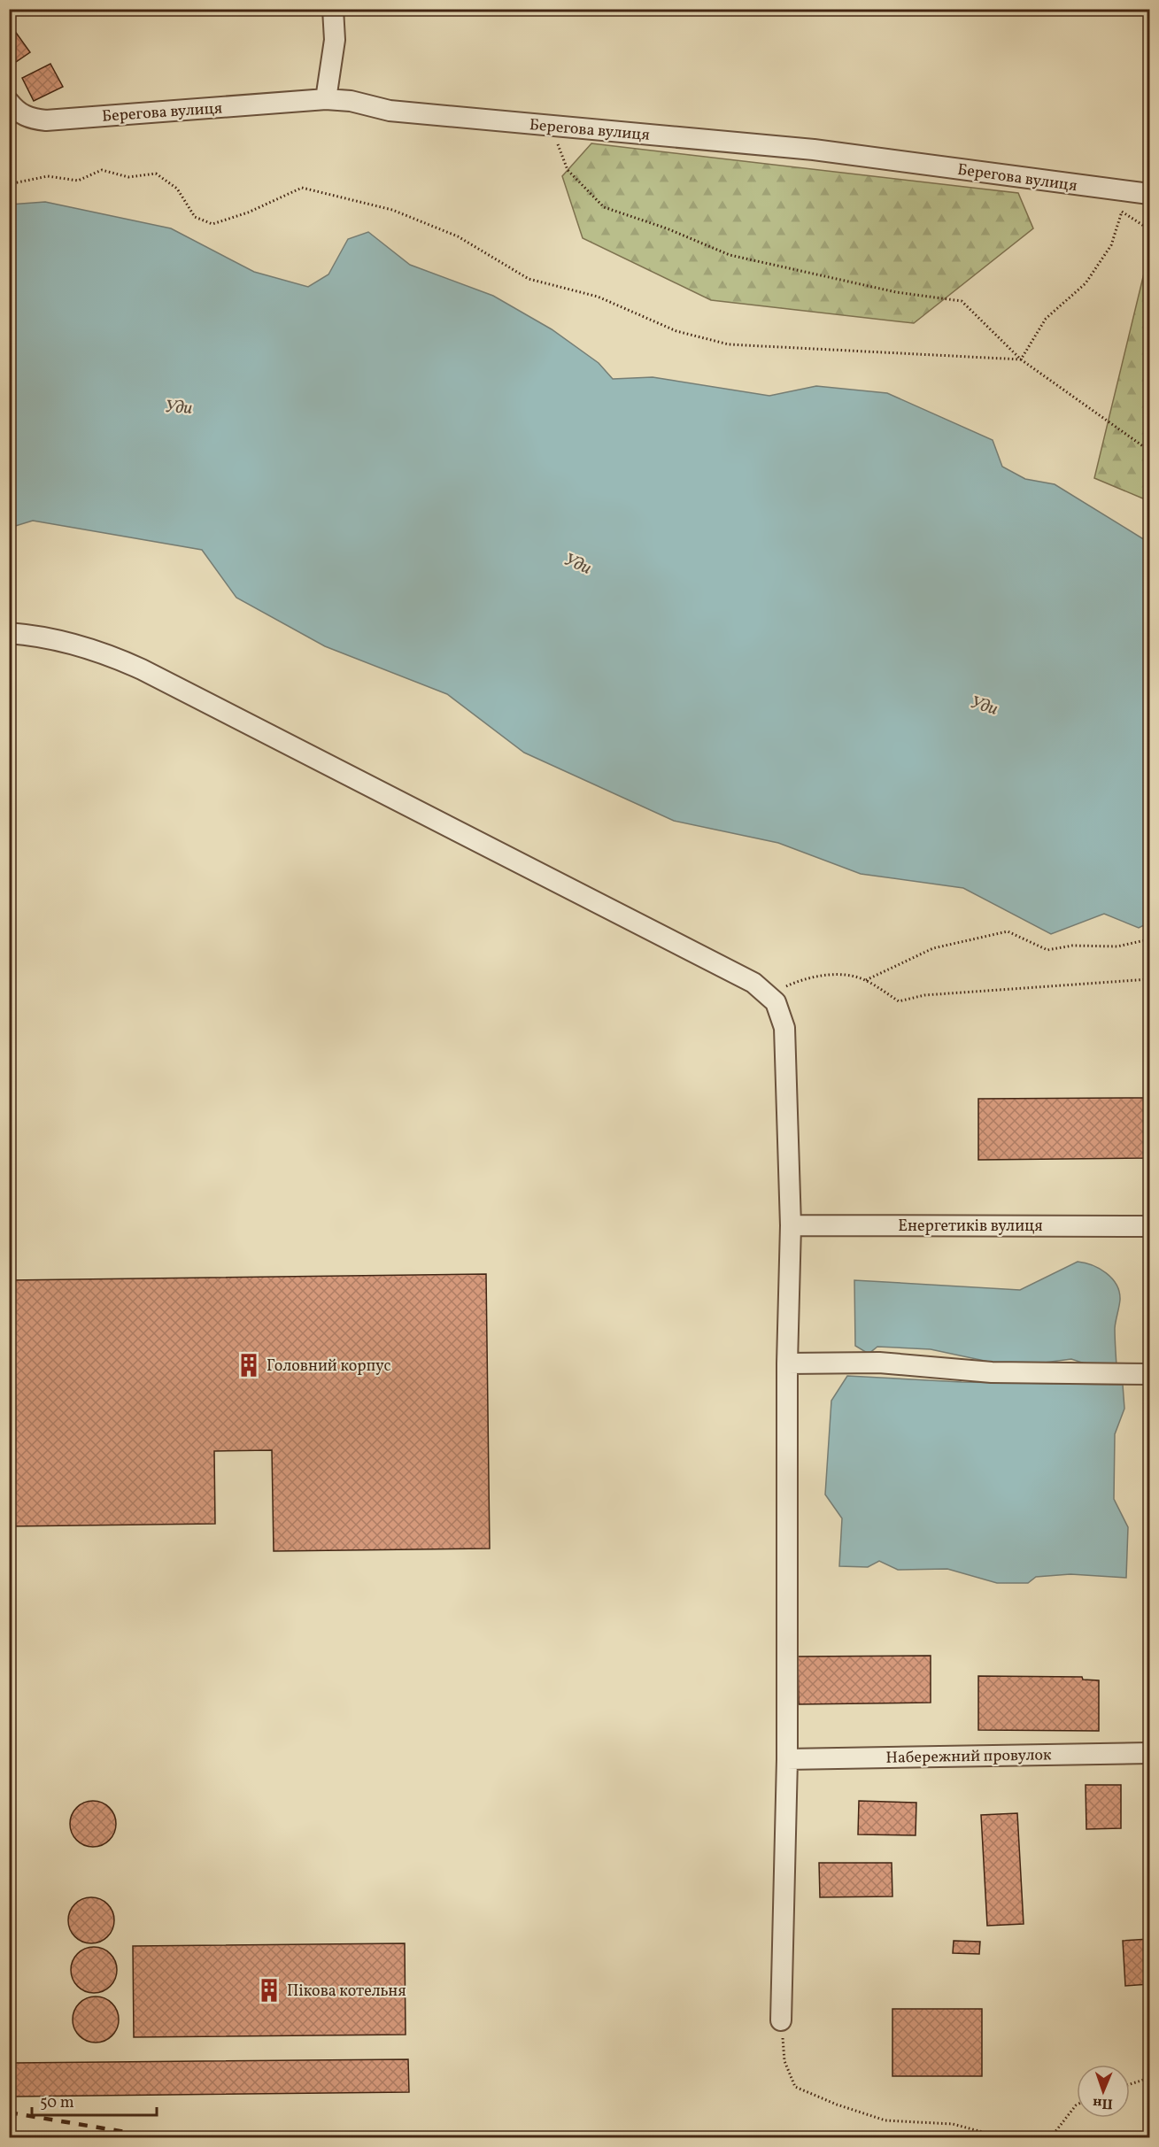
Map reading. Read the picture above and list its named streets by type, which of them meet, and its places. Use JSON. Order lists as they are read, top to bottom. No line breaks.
{"streets":{"street":["Берегова вулиця","Енергетиків вулиця","Набережний провулок"]},"water":["Уди"],"places":{"building":["Головний корпус","Пікова котельня"]},"scale_bar":"50 m","north":"bottom"}
